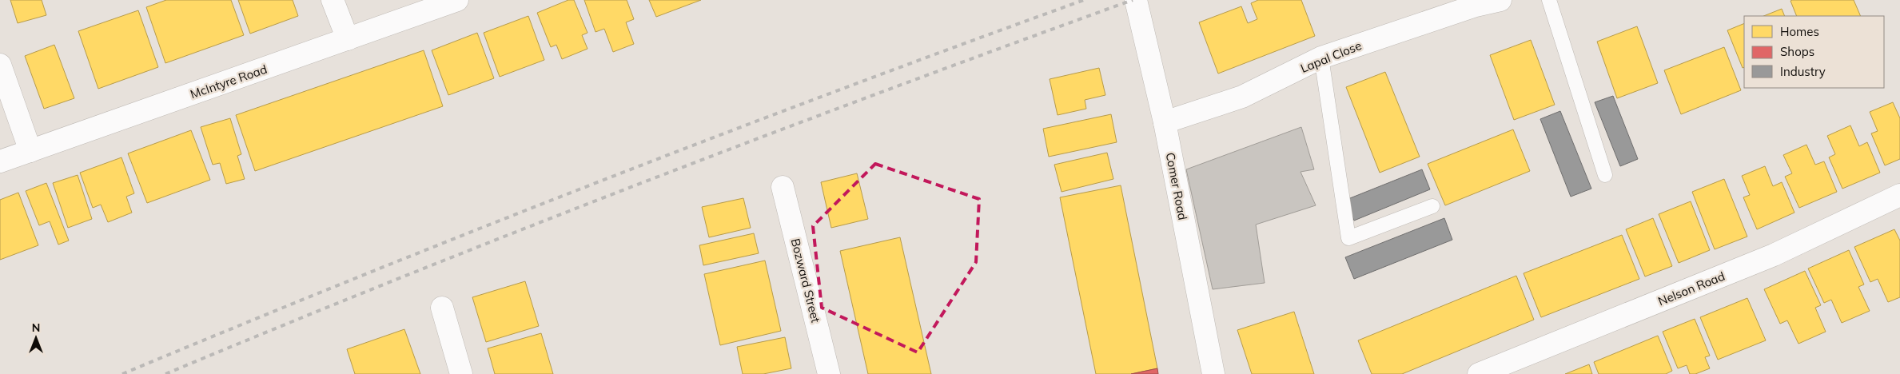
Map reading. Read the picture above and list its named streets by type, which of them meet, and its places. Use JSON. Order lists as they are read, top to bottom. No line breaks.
{"streets":{"street":["Lapal Close","McIntyre Road","Comer Road","Bozward Street","Nelson Road"]},"crossings":[["Lapal Close","Comer Road"]],"legend":["Homes","Shops","Industry"],"north":"top"}
